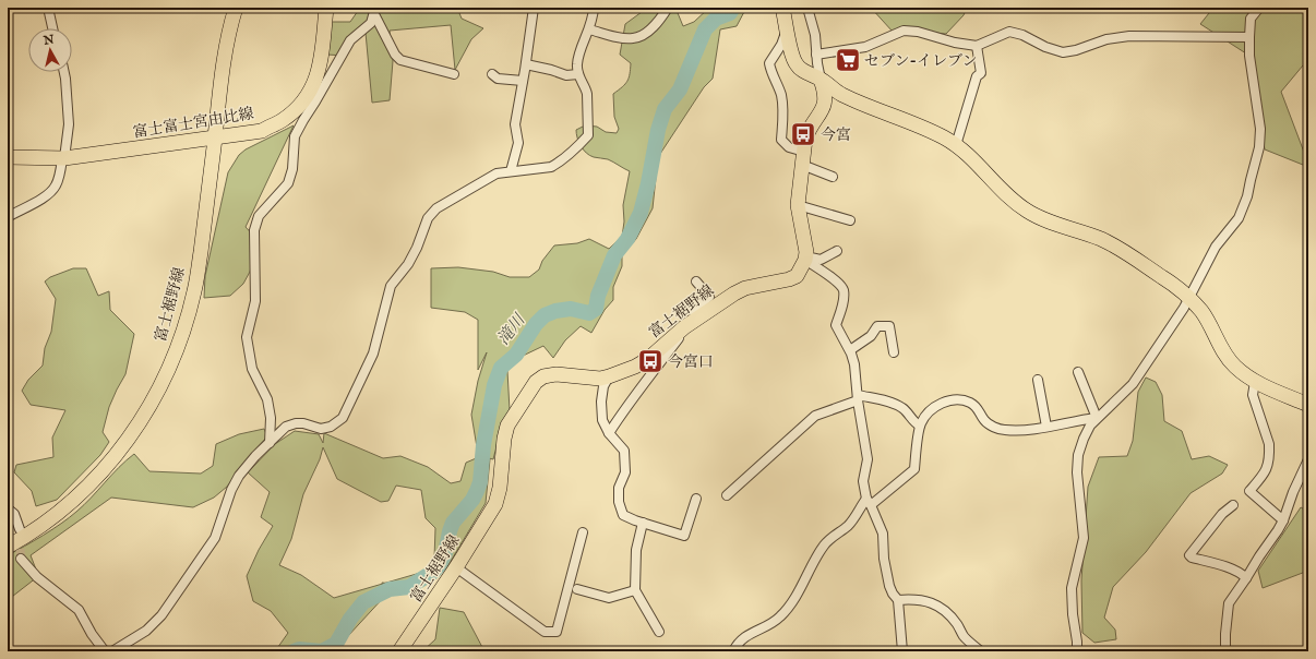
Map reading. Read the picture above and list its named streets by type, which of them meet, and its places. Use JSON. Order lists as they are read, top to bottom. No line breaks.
{"streets":{"main road":["富士富士宮由比線","富士裾野線"]},"crossings":[["富士富士宮由比線","富士裾野線"]],"water":["滝川"],"places":{"supermarket":["セブン-イレブン"],"bus stop":["今宮","今宮口"]},"north":"top"}
